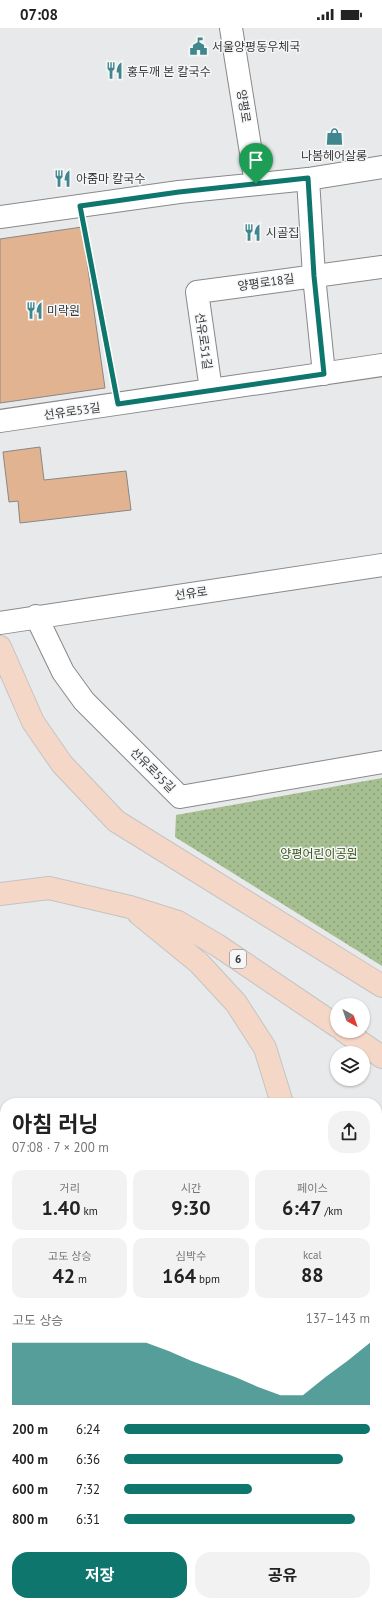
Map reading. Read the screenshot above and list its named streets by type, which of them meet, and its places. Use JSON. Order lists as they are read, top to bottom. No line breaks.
{"streets":{"main road":["6"],"street":["양평로","양평로18길","선유로51길","선유로53길","선유로","선유로55길"]},"crossings":[["양평로18길","선유로51길"],["선유로51길","선유로53길"],["선유로","선유로55길"]],"parks":["양평어린이공원"],"places":{"public building":["서울양평동우체국"],"restaurant":["홍두깨 본 칼국수","아줌마 칼국수","시골집","미락원"],"shop":["나봄헤어살롱"]},"north":"bottom right","page":{"status":"07:08","heading":["아침 러닝","07:08 · 7 × 200 m"],"stats":[["거리","1.40 km"],["시간","9:30"],["페이스","6:47 /km"],["고도 상승","42 m"],["심박수","164 bpm"],["kcal","88"]],"chart":["고도 상승","137–143 m"],"list":[{"name":"200 m","note":"6:24"},{"name":"400 m","note":"6:36"},{"name":"600 m","note":"7:32"},{"name":"800 m","note":"6:31"}],"buttons":["저장","공유"]}}
